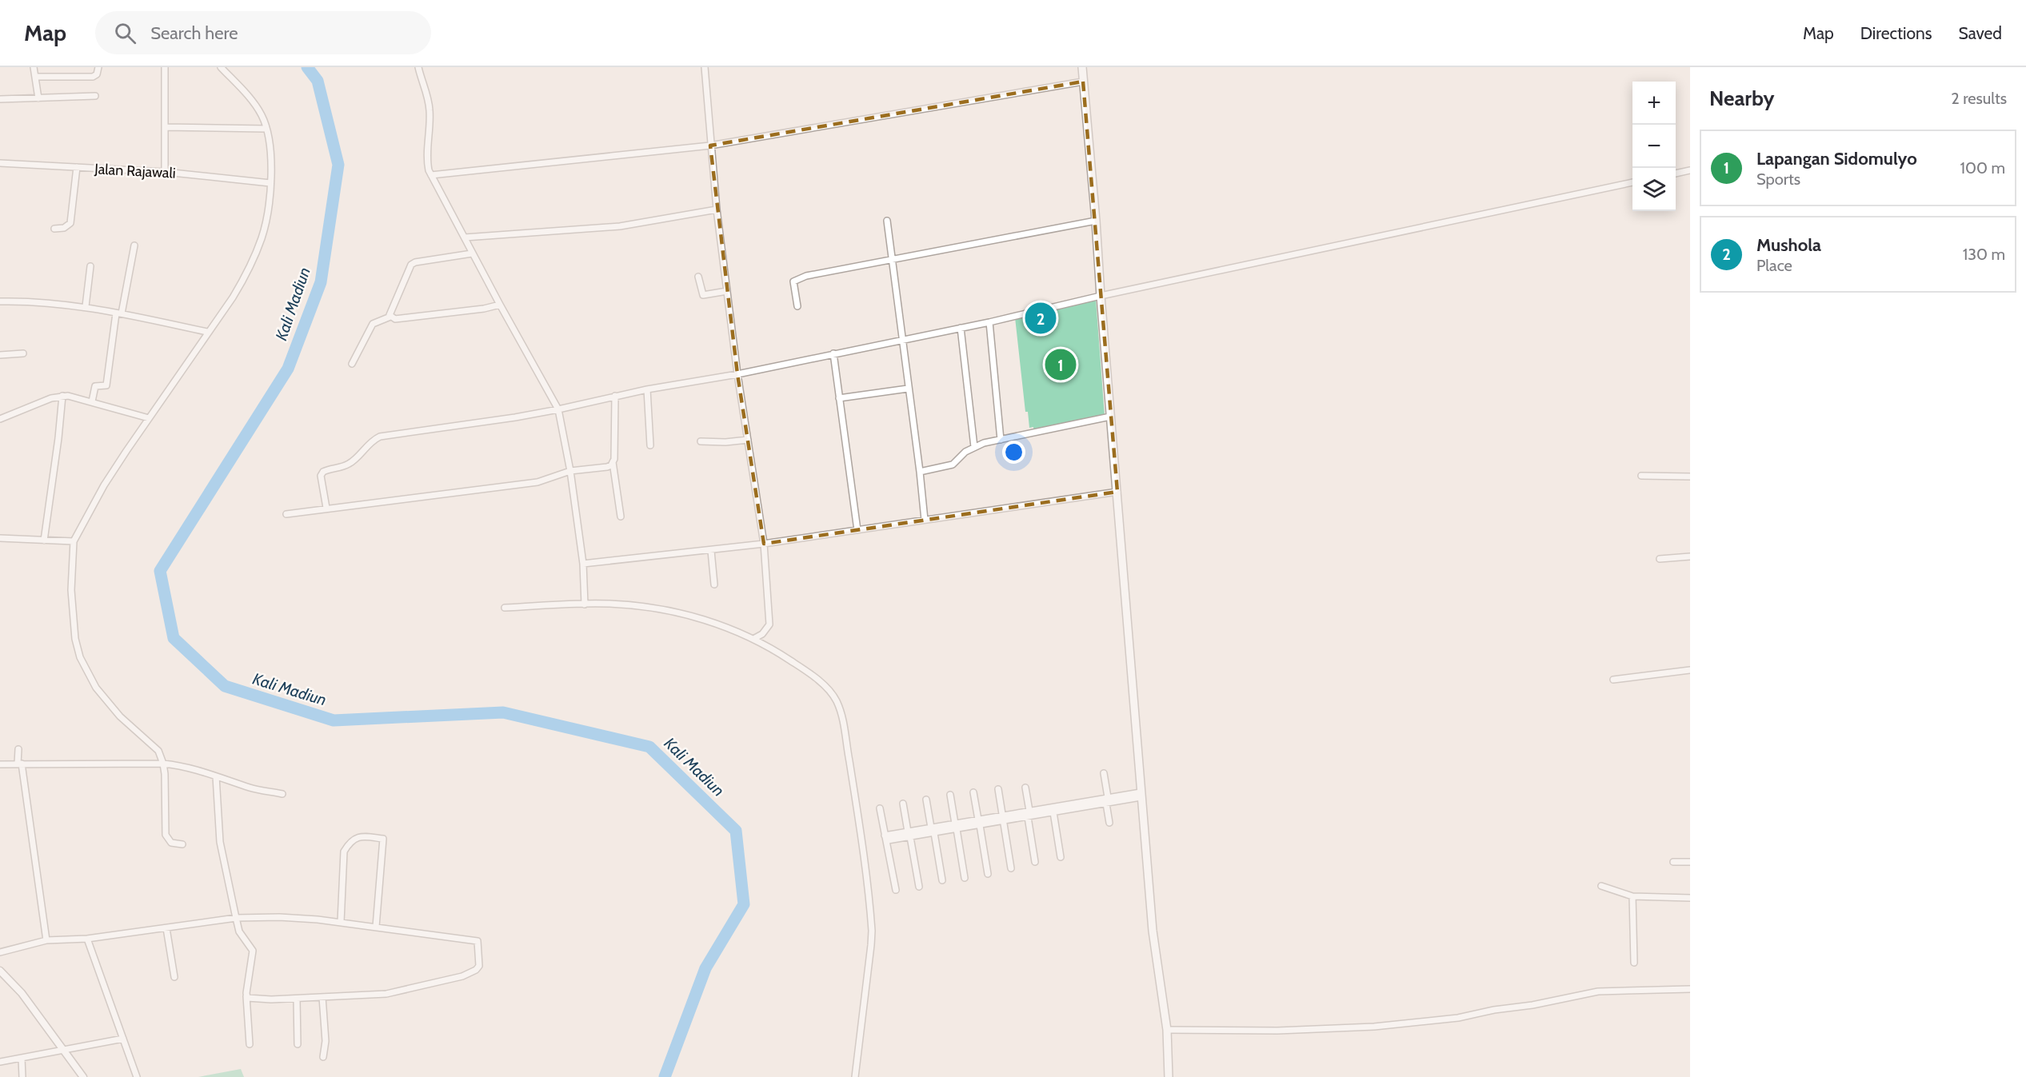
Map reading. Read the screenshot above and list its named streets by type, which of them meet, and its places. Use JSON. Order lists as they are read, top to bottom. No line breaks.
{"streets":{"street":["Jalan Rajawali"]},"water":["Kali Madiun"],"page":{"header":"Map","search":"Search here","nav":["Map","Directions","Saved"],"heading":["Nearby","2 results"],"map_buttons":["+","−"],"list":[{"mark":"1","name":"Lapangan Sidomulyo","note":"Sports","value":"100 m"},{"mark":"2","name":"Mushola","note":"Place","value":"130 m"}],"pins":["2","1"]}}
